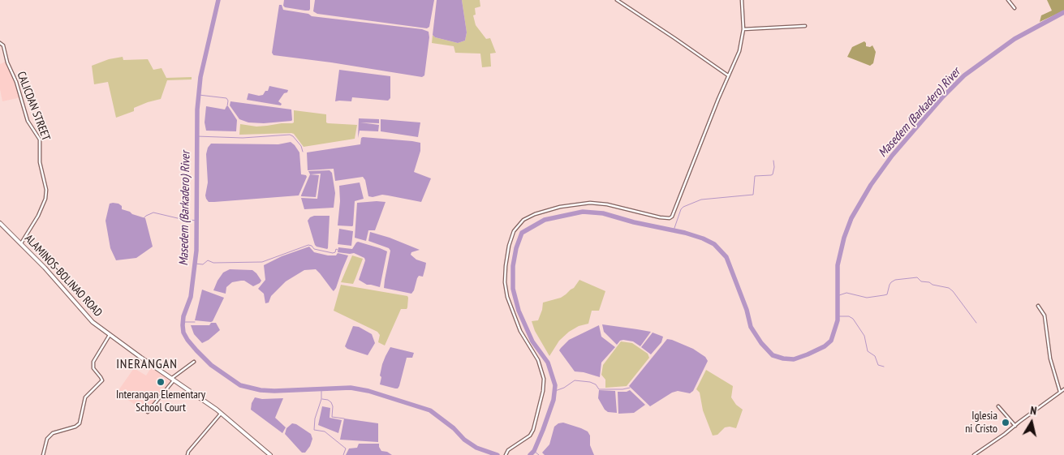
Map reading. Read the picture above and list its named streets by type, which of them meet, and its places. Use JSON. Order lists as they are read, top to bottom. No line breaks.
{"streets":{"main road":["ALAMINOS-BOLINAO ROAD"],"street":["CALICDAN STREET"]},"crossings":[["CALICDAN STREET","ALAMINOS-BOLINAO ROAD"]],"districts":["INERANGAN"],"water":["Masedem (Barkadero) River"],"places":["Interangan Elementary School Court","Iglesia ni Cristo"],"north":"top"}
